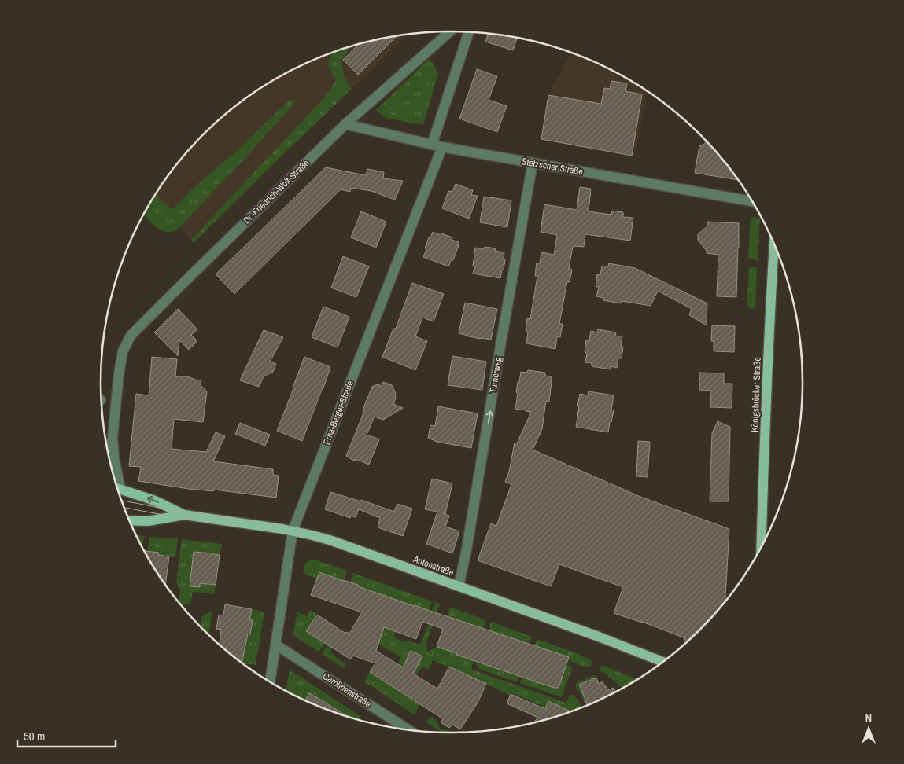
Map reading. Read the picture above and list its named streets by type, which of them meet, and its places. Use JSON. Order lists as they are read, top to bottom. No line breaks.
{"streets":{"main road":["Königsbrücker Straße","Antonstraße"],"street":["Stetzscher Straße","Dr.-Friedrich-Wolf-Straße","Turnerweg","Erna-Berger-Straße","Carolinenstraße"]},"crossings":[["Stetzscher Straße","Dr.-Friedrich-Wolf-Straße"],["Stetzscher Straße","Turnerweg"],["Stetzscher Straße","Erna-Berger-Straße"],["Turnerweg","Antonstraße"],["Erna-Berger-Straße","Antonstraße"],["Erna-Berger-Straße","Carolinenstraße"]],"one_way":["Turnerweg"],"scale_bar":"50 m","north":"top"}
